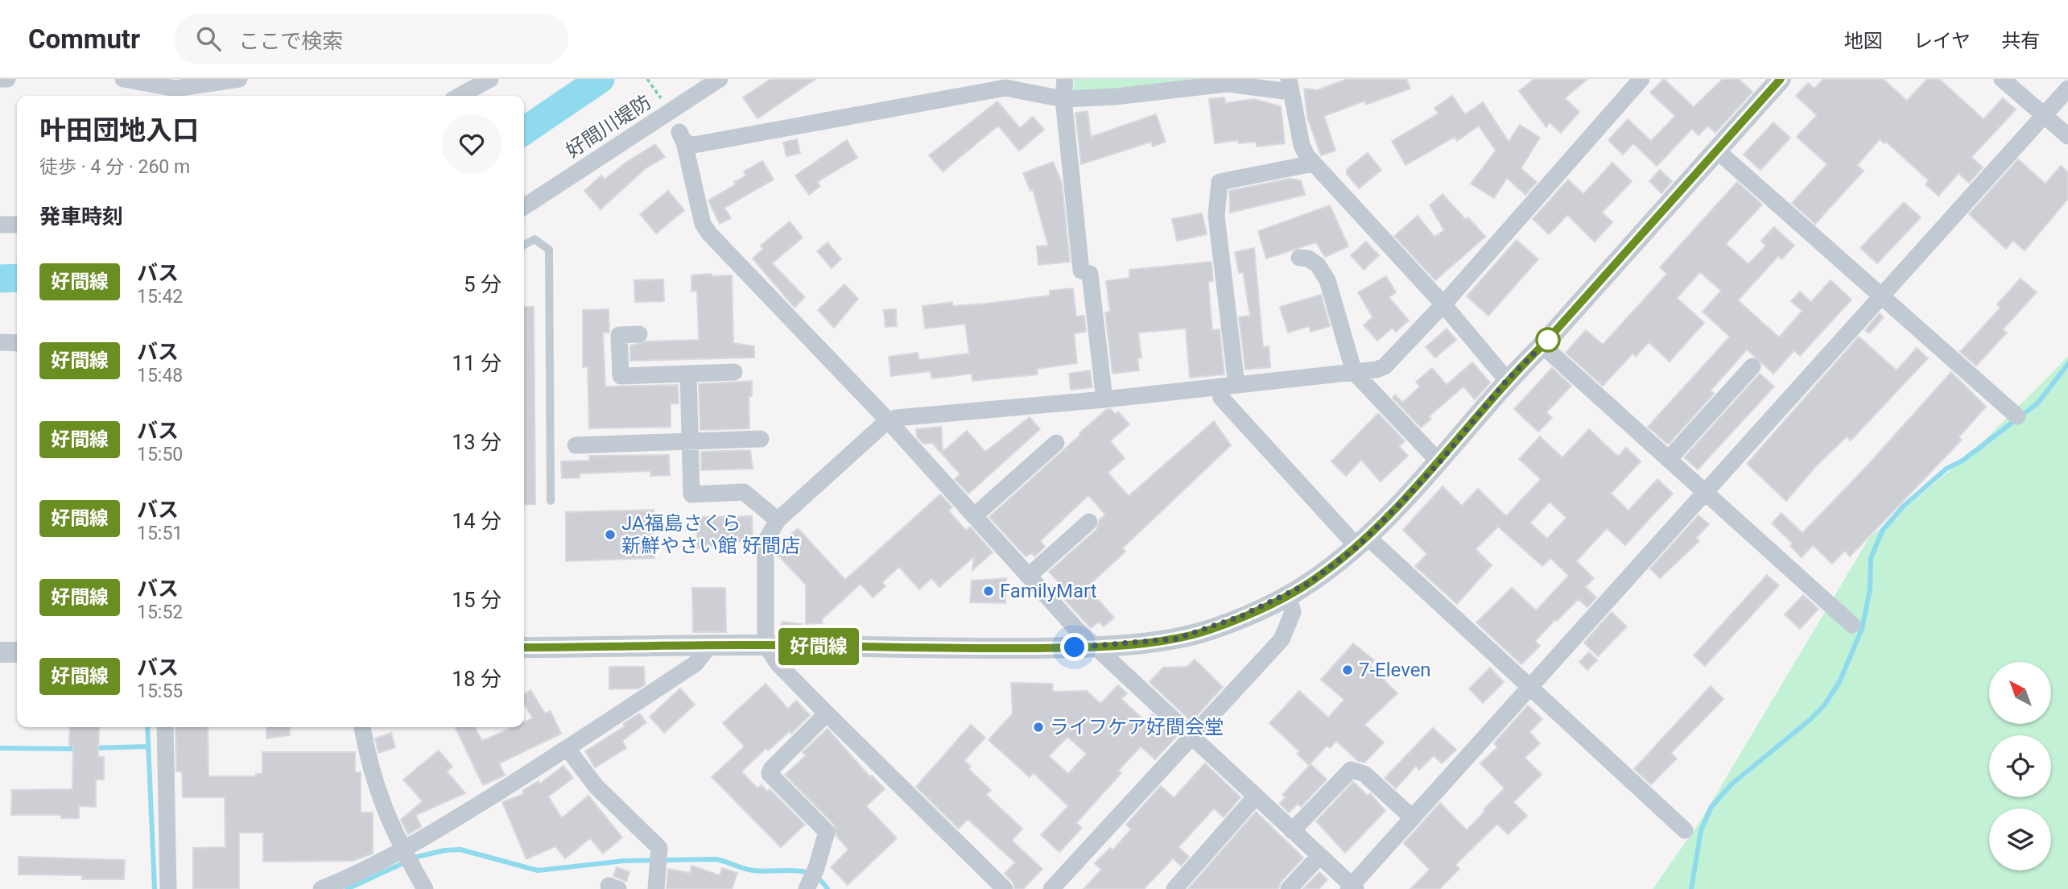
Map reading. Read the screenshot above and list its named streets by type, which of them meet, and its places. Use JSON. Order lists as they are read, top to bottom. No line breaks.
{"streets":{"street":["好間川堤防"]},"places":["JA福島さくら 新鮮やさい館 好間店","FamilyMart","7-Eleven","ライフケア好間会堂"],"lines":["bus line 好間線"],"north":"top left","page":{"header":"Commutr","search":"ここで検索","nav":["地図","レイヤ","共有"],"on_map":"好間線","heading":[["叶田団地入口","徒歩 · 4 分 · 260 m"],"発車時刻"],"list":[{"mark":"好間線","name":"バス","note":"15:42","value":"5 分"},{"mark":"好間線","name":"バス","note":"15:48","value":"11 分"},{"mark":"好間線","name":"バス","note":"15:50","value":"13 分"},{"mark":"好間線","name":"バス","note":"15:51","value":"14 分"},{"mark":"好間線","name":"バス","note":"15:52","value":"15 分"},{"mark":"好間線","name":"バス","note":"15:55","value":"18 分"}]}}
